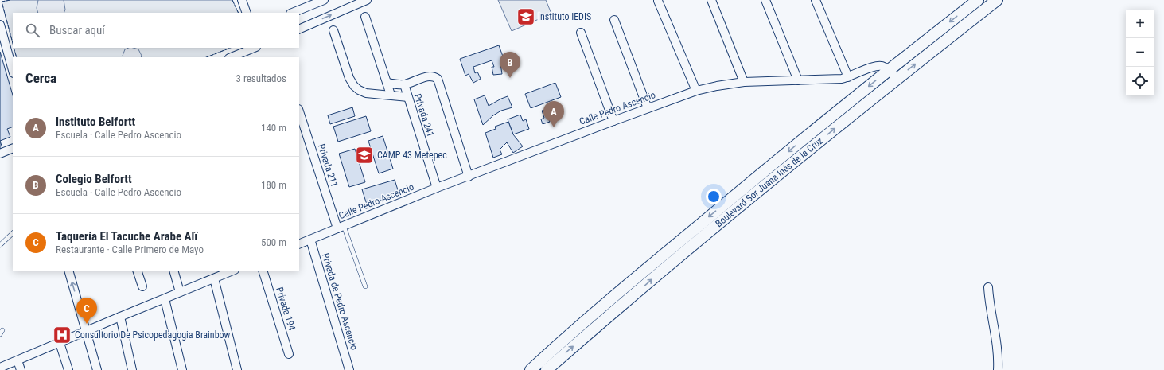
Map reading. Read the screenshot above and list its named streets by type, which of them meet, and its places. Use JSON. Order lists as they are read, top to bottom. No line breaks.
{"streets":{"main road":["Boulevard Sor Juana Inés de la Cruz"],"street":["Calle Pedro Ascencio","Privada 241","Privada 211","Privada de Pedro Ascencio","Privada 194"]},"crossings":[["Calle Pedro Ascencio","Privada 241"],["Calle Pedro Ascencio","Privada 211"],["Calle Pedro Ascencio","Boulevard Sor Juana Inés de la Cruz"],["Calle Pedro Ascencio","Privada de Pedro Ascencio"]],"places":{"school or university":["Instituto IEDIS","CAMP 43 Metepec"],"hospital":["Consultorio De Psicopedagogia Brainbow"]},"page":{"map_buttons":["+","−"],"search":"Buscar aquí","pins":["B","A","C"],"heading":["Cerca","3 resultados"],"list":[{"mark":"A","name":"Instituto Belfortt","note":"Escuela · Calle Pedro Ascencio","value":"140 m"},{"mark":"B","name":"Colegio Belfortt","note":"Escuela · Calle Pedro Ascencio","value":"180 m"},{"mark":"C","name":"Taquería El Tacuche Arabe Alï","note":"Restaurante · Calle Primero de Mayo","value":"500 m"}]}}
